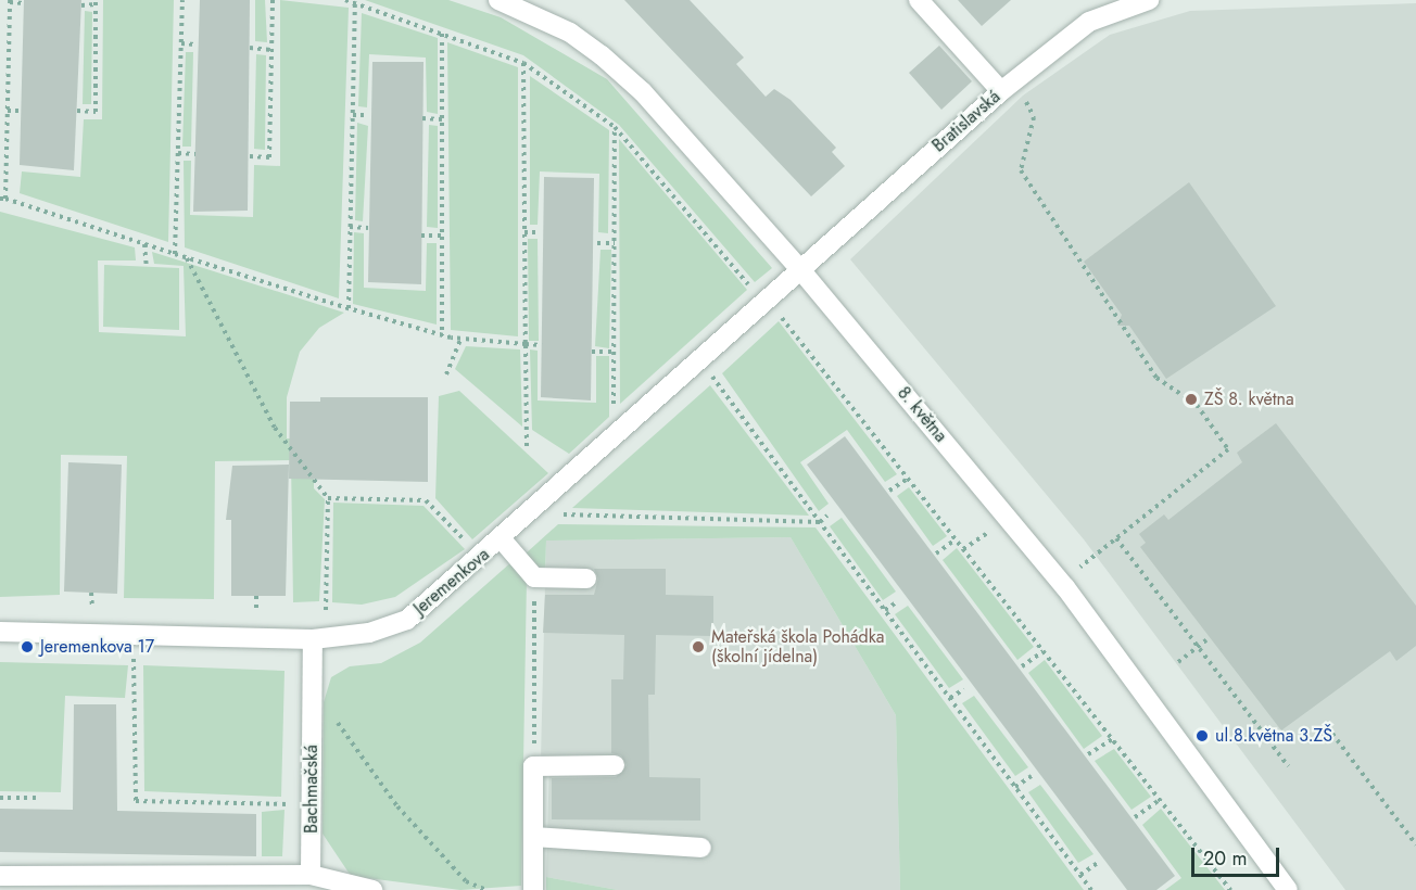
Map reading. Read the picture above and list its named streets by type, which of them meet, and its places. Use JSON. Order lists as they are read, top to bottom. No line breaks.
{"streets":{"street":["Bratislavská","8. května","Jeremenkova","Bachmačská"]},"crossings":[["Bratislavská","8. května"],["Bratislavská","Jeremenkova"],["8. května","Jeremenkova"],["Jeremenkova","Bachmačská"]],"places":["ZŠ 8. května","Jeremenkova 17","Mateřská škola Pohádka (školní jídelna)","ul.8.května 3.ZŠ"],"scale_bar":"20 m"}
